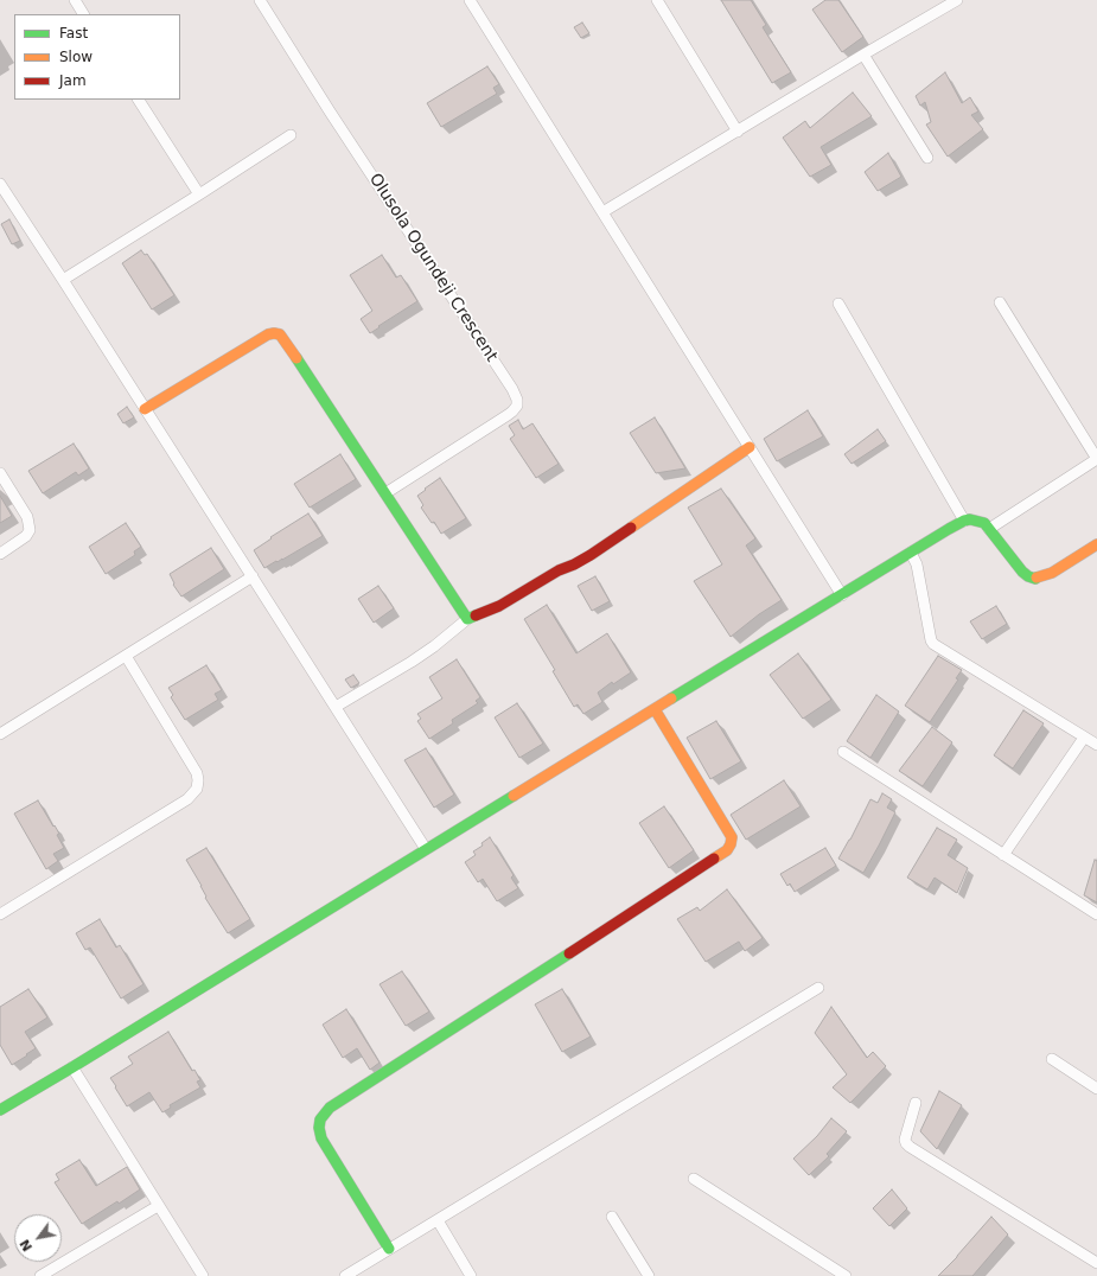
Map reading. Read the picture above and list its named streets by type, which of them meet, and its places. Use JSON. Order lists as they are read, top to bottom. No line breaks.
{"streets":{"street":["Olusola Ogundeji Crescent"]},"legend":["Fast","Slow","Jam"],"north":"bottom left"}
